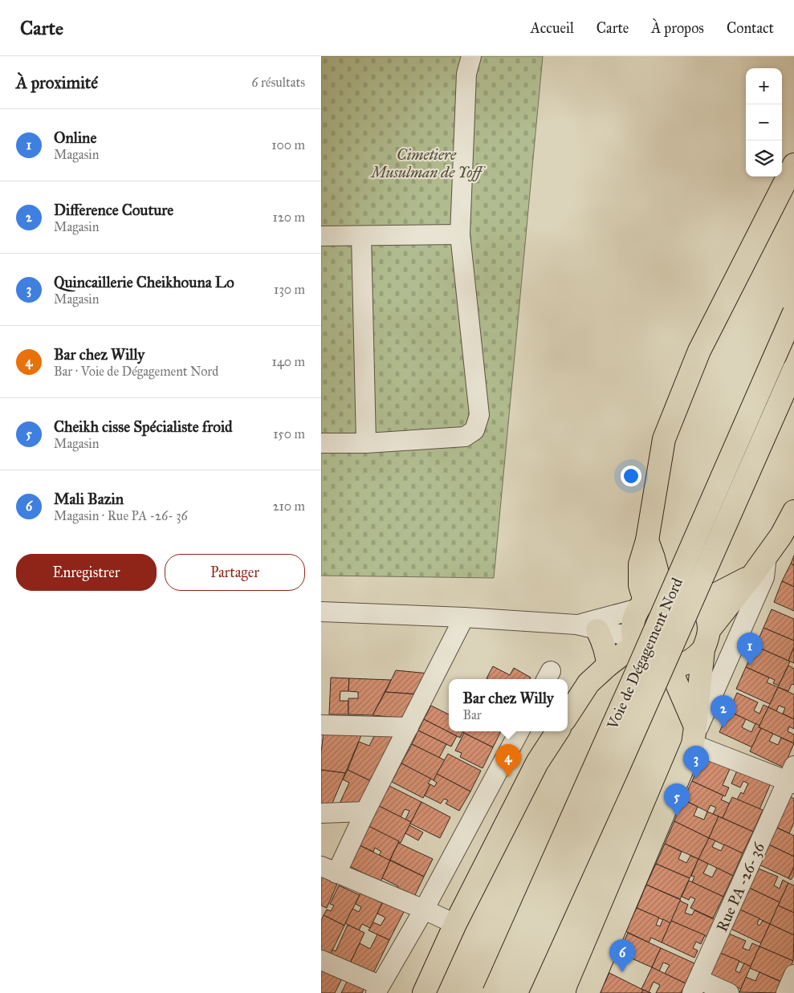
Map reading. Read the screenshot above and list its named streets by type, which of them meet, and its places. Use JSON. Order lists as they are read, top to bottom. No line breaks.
{"streets":{"main road":["Voie de Dégagement Nord"],"street":["Rue PA -26- 36"]},"parks":["Cimetiere Musulman de Yoff"],"page":{"header":"Carte","nav":["Accueil","Carte","À propos","Contact"],"heading":["À proximité","6 résultats"],"map_buttons":["+","−"],"list":[{"mark":"1","name":"Online","note":"Magasin","value":"100 m"},{"mark":"2","name":"Difference Couture","note":"Magasin","value":"120 m"},{"mark":"3","name":"Quincaillerie Cheikhouna Lo","note":"Magasin","value":"130 m"},{"mark":"4","name":"Bar chez Willy","note":"Bar · Voie de Dégagement Nord","value":"140 m"},{"mark":"5","name":"Cheikh cisse Spécialiste froid","note":"Magasin","value":"150 m"},{"mark":"6","name":"Mali Bazin","note":"Magasin · Rue PA -26- 36","value":"210 m"}],"buttons":["Enregistrer","Partager"],"pins":["1","2","4","3","5","6"],"popup":["Bar chez Willy","Bar"]}}
